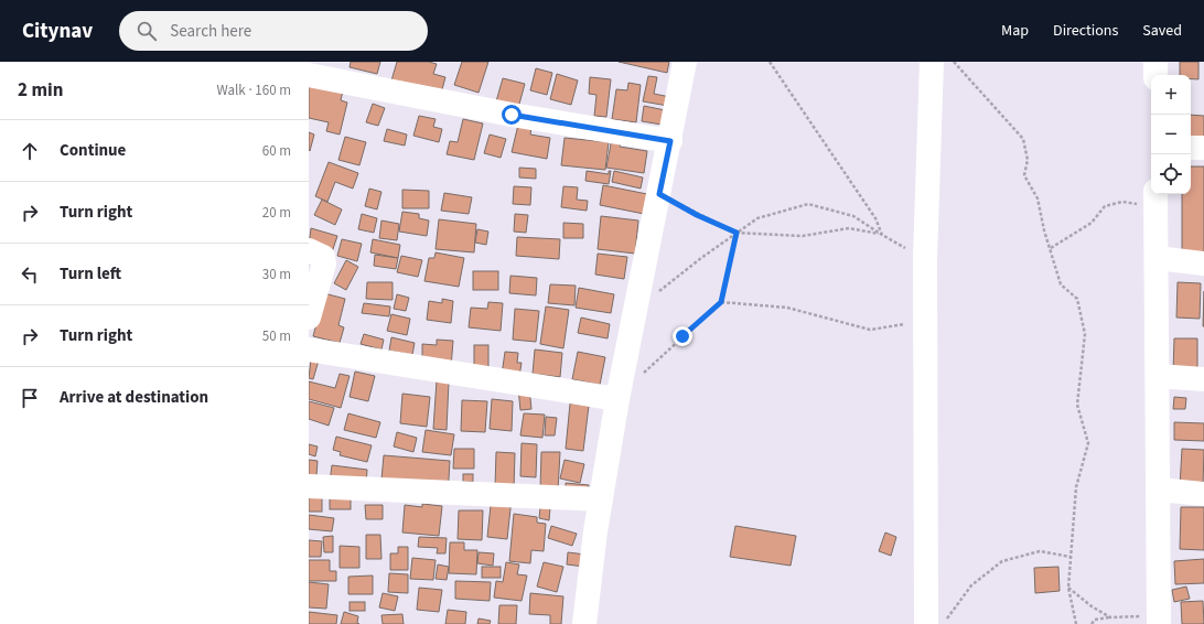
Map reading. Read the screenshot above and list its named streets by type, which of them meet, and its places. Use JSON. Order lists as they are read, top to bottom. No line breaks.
{"page":{"header":"Citynav","search":"Search here","nav":["Map","Directions","Saved"],"heading":["2 min","Walk · 160 m"],"map_buttons":["+","−"],"list":[["Continue","60 m"],["Turn right","20 m"],["Turn left","30 m"],["Turn right","50 m"],"Arrive at destination"]}}
